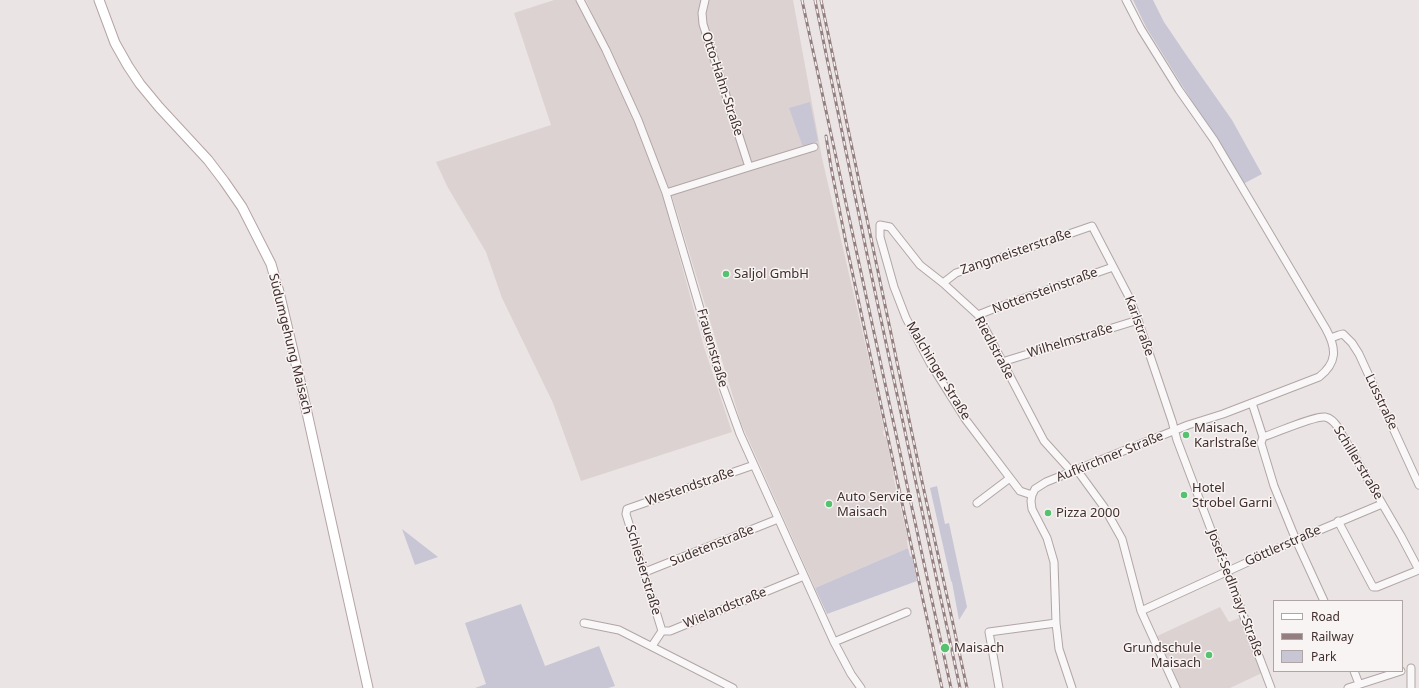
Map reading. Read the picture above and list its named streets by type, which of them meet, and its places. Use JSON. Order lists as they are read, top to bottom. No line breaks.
{"streets":{"main road":["Südumgehung Maisach"],"street":["Otto-Hahn-Straße","Zangmeisterstraße","Nottensteinstraße","Karlstraße","Wilhelmstraße","Frauenstraße","Riedlstraße","Malchinger Straße","Lusstraße","Aufkirchner Straße","Schillerstraße","Westendstraße","Sudetenstraße","Göttlerstraße","Schlesierstraße","Josef-Sedlmayr-Straße","Wielandstraße"]},"crossings":[["Zangmeisterstraße","Karlstraße"],["Zangmeisterstraße","Riedlstraße"],["Nottensteinstraße","Karlstraße"],["Nottensteinstraße","Riedlstraße"],["Karlstraße","Wilhelmstraße"],["Karlstraße","Aufkirchner Straße"],["Karlstraße","Josef-Sedlmayr-Straße"],["Wilhelmstraße","Riedlstraße"],["Frauenstraße","Westendstraße"],["Frauenstraße","Sudetenstraße"],["Frauenstraße","Wielandstraße"],["Riedlstraße","Malchinger Straße"],["Riedlstraße","Aufkirchner Straße"],["Riedlstraße","Göttlerstraße"],["Malchinger Straße","Aufkirchner Straße"],["Lusstraße","Aufkirchner Straße"],["Aufkirchner Straße","Josef-Sedlmayr-Straße"],["Schillerstraße","Göttlerstraße"],["Westendstraße","Schlesierstraße"],["Sudetenstraße","Schlesierstraße"],["Göttlerstraße","Josef-Sedlmayr-Straße"],["Schlesierstraße","Wielandstraße"]],"places":["Saljol GmbH","Maisach, Karlstraße","Hotel Strobel Garni","Auto Service Maisach","Pizza 2000","Maisach","Grundschule Maisach"],"legend":["Road","Railway","Park"]}
